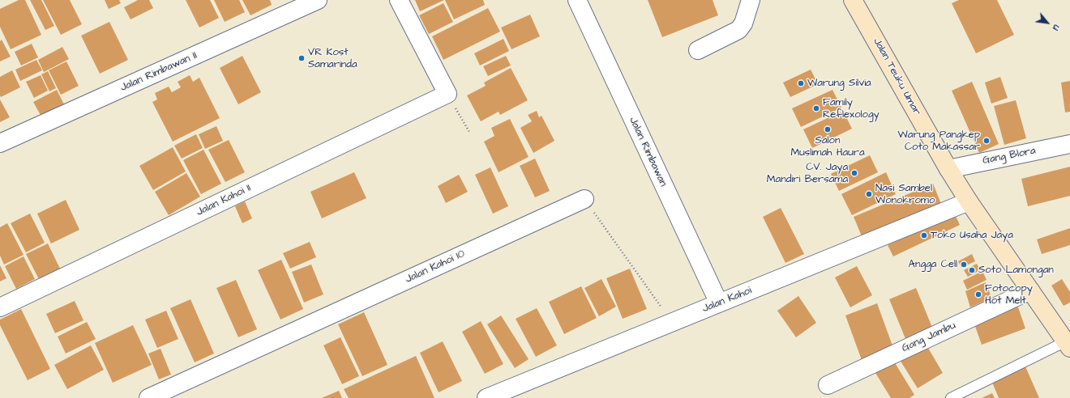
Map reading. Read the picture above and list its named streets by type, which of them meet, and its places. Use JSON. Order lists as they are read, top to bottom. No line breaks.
{"streets":{"main road":["Jalan Teuku Umar"],"street":["Jalan Rimbawan II","Jalan Rimbawan","Gang Blora","Jalan Kahoi 11","Jalan Kahoi 10","Jalan Kahoi","Gang Jambu"]},"crossings":[["Jalan Teuku Umar","Gang Blora"],["Jalan Teuku Umar","Jalan Kahoi"],["Jalan Teuku Umar","Gang Jambu"],["Jalan Rimbawan","Jalan Kahoi"]],"places":["VR Kost Samarinda","Warung Silvia","Family Reflexology","Salon Muslimah Haura","Warung Pangkep Coto Makassar","CV. Jaya Mandiri Bersama","Nasi Sambel Wonokromo","Toko Usaha Jaya","Angga Cell","Soto Lamongan","Fotocopy Hot Melt"],"north":"bottom right"}
